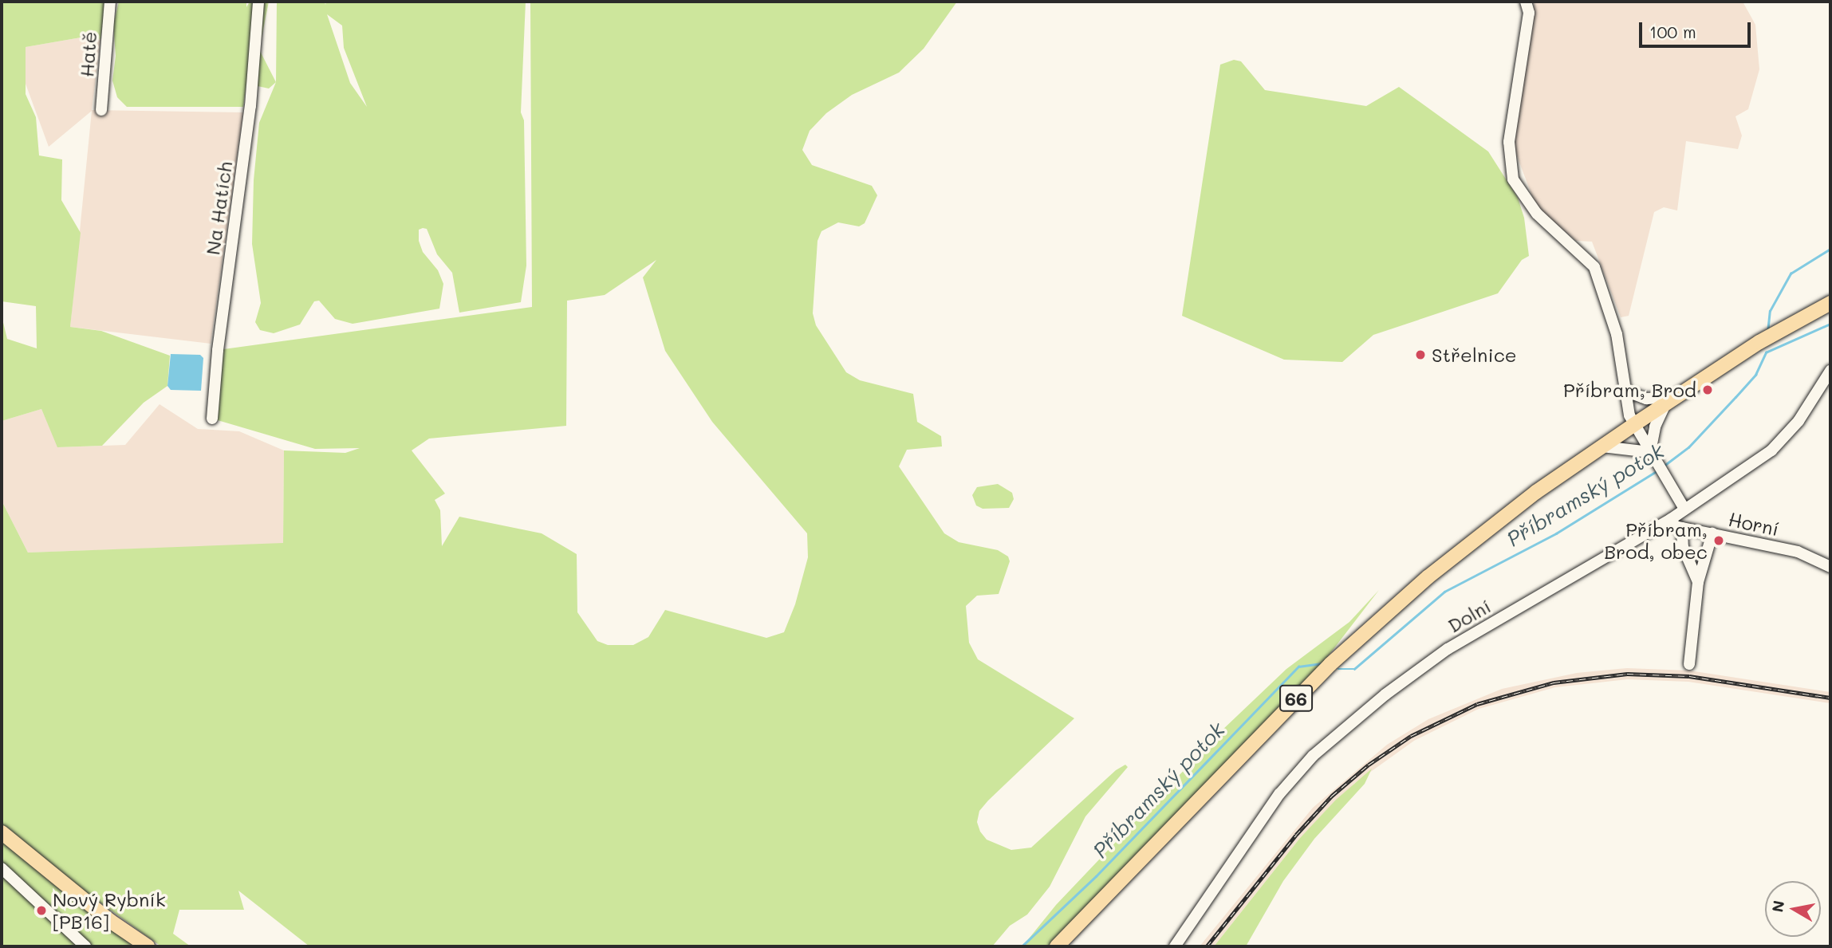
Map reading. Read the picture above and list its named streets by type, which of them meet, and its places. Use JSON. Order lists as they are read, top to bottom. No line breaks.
{"streets":{"main road":["66"],"street":["Hatě","Na Hatích","Horní","Dolní"]},"crossings":[["Horní","Dolní"]],"water":["Příbramský potok"],"places":["Střelnice","Příbram, Brod","Příbram, Brod, obec","Nový Rybník [PB16]"],"scale_bar":"100 m","north":"left"}
